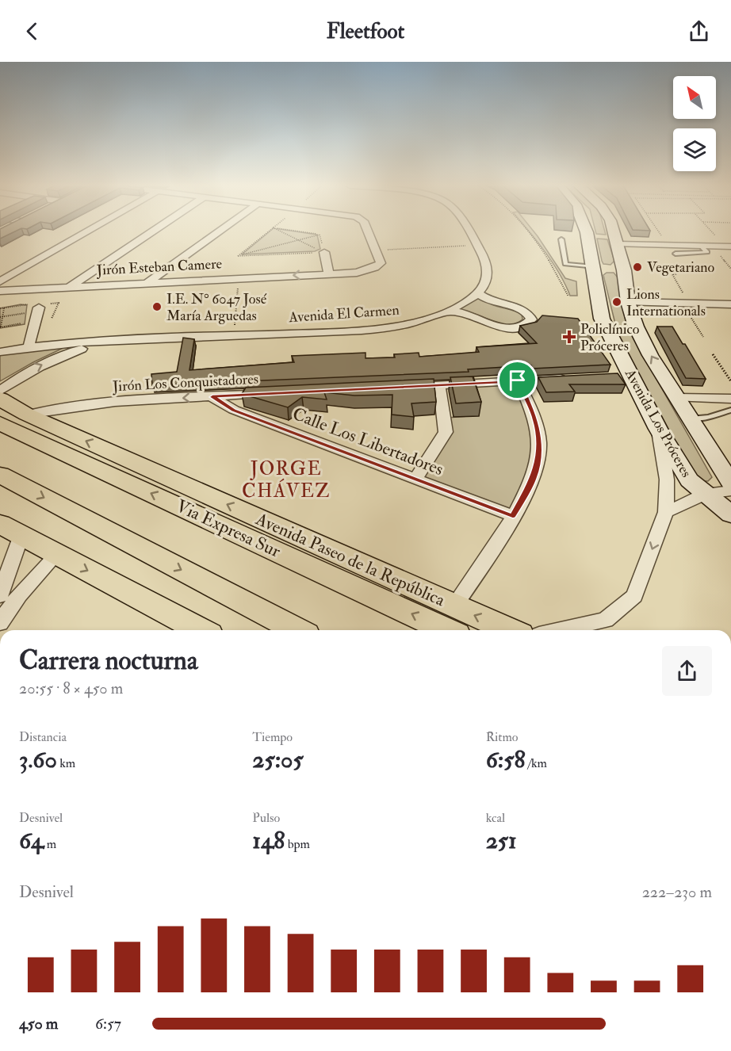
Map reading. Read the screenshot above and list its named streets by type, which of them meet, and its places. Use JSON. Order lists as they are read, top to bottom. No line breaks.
{"streets":{"main road":["Avenida Los Próceres","Via Expresa Sur","Avenida Paseo de la República"],"street":["Jirón Esteban Camere","Avenida El Carmen","Jirón Los Conquistadores","Calle Los Libertadores"]},"crossings":[["Jirón Los Conquistadores","Calle Los Libertadores"],["Jirón Los Conquistadores","Avenida Paseo de la República"]],"districts":["JORGE CHÁVEZ"],"places":{"other":["Vegetariano","Lions Internationals","I.E. N° 6047 José María Arguedas"],"health":["Policlínico Próceres"]},"north":"top left","page":{"header":"Fleetfoot","heading":["Carrera nocturna","20:55 · 8 × 450 m"],"stats":[["Distancia","3.60 km"],["Tiempo","25:05"],["Ritmo","6:58 /km"],["Desnivel","64 m"],["Pulso","148 bpm"],["kcal","251"]],"chart":["Desnivel","222–230 m"],"list":[{"name":"450 m","note":"6:57"}]}}
